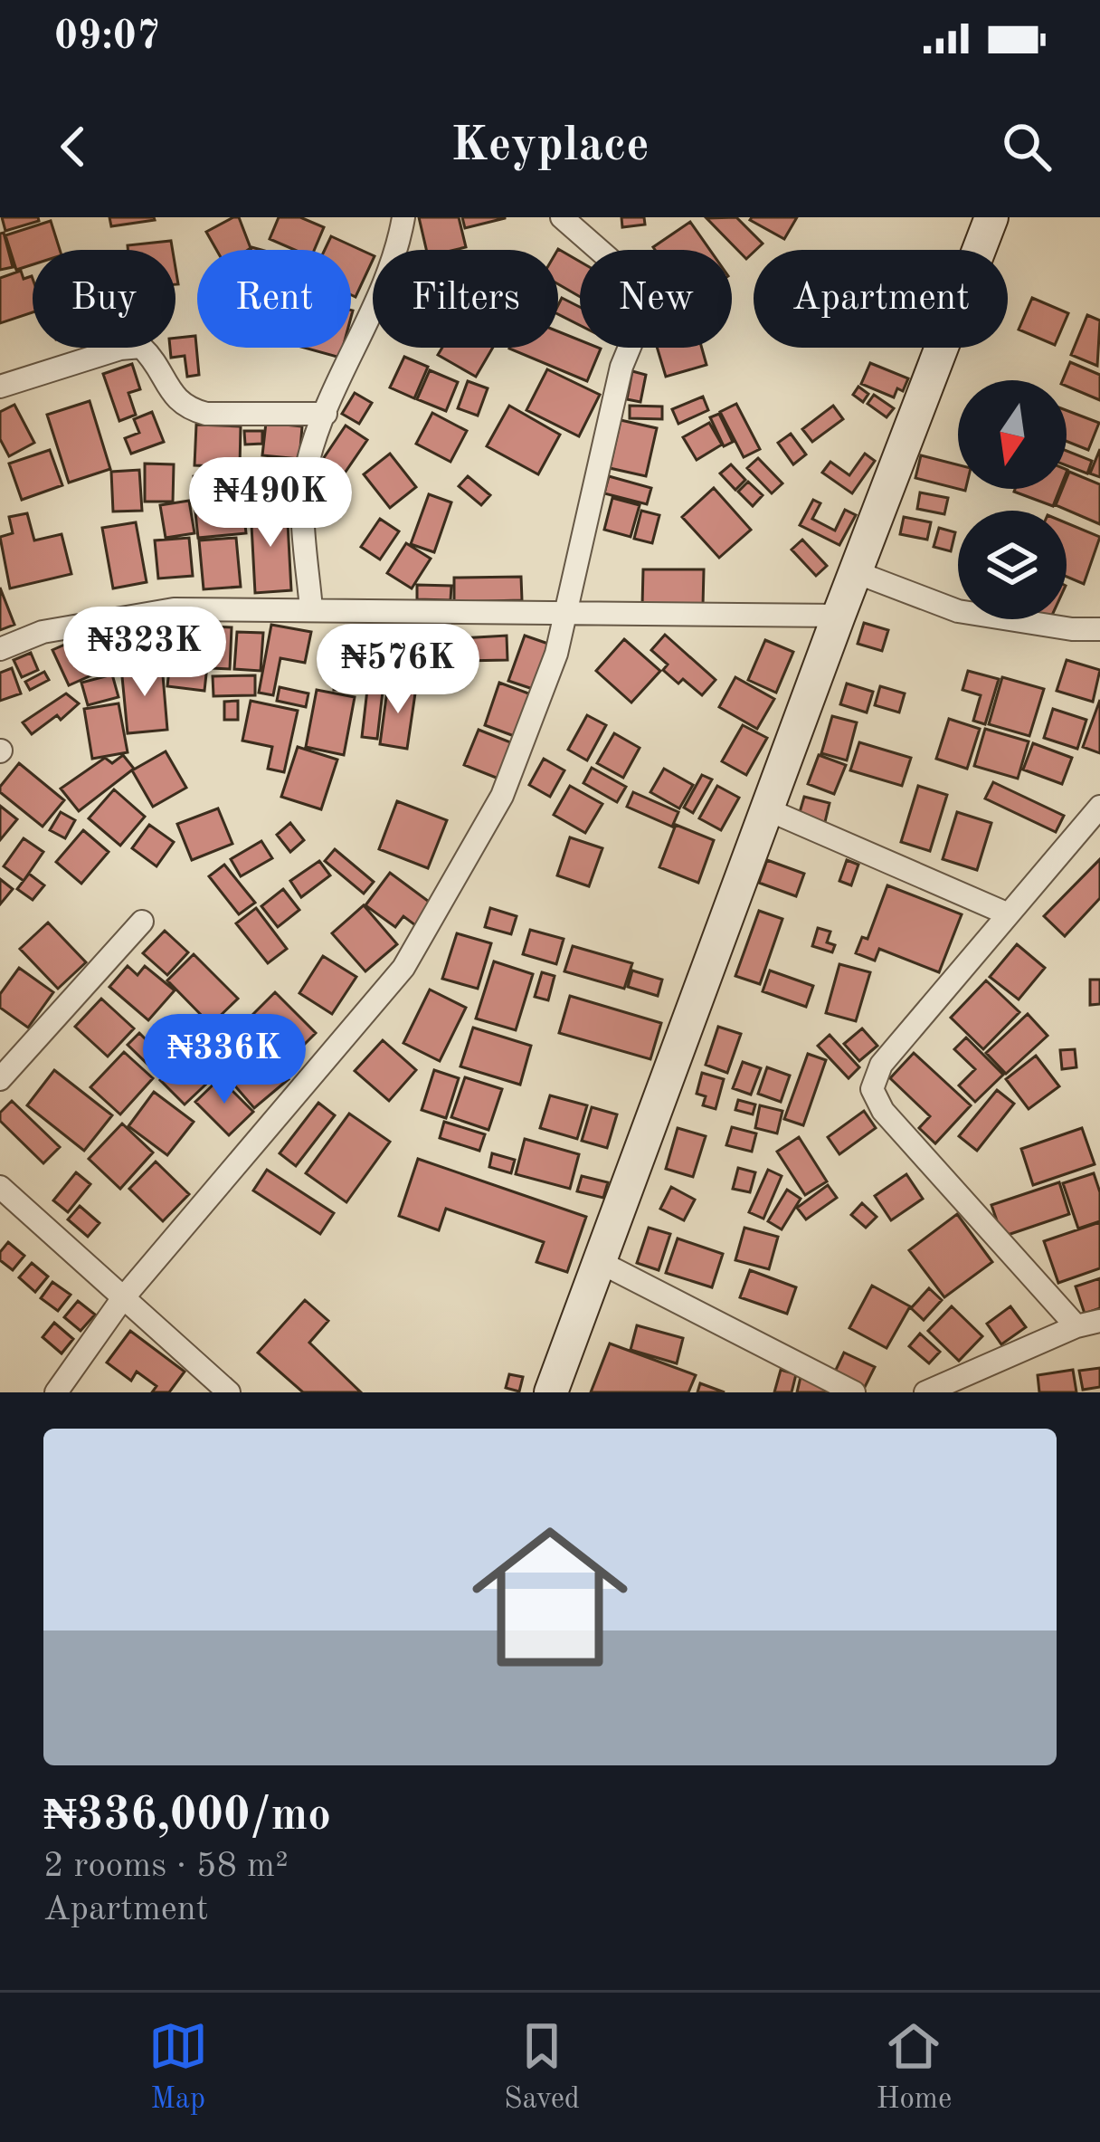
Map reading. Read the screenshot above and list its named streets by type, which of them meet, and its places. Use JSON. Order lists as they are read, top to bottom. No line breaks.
{"north":"bottom","page":{"status":"09:07","header":"Keyplace","chip":["Buy","Rent","Filters","New","Apartment"],"price":["₦490K","₦323K","₦576K","₦336K"],"list":[{"name":"₦336,000/mo","note":"2 rooms · 58 m² · Apartment"}],"tabs":["Map","Saved","Home"]}}
